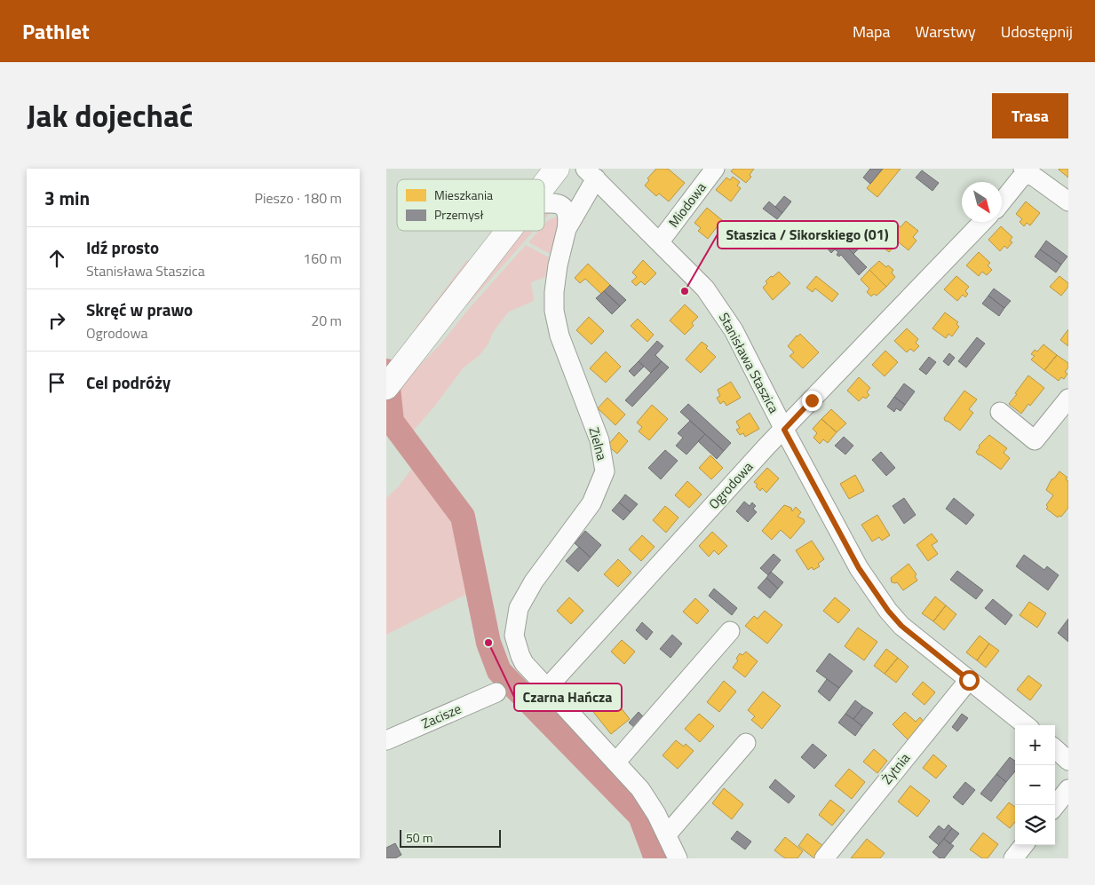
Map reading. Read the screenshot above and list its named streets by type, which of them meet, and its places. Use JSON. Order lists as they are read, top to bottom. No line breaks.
{"streets":{"street":["Miodowa","Stanisława Staszica","Zielna","Ogrodowa","Zacisze","Żytnia"]},"crossings":[["Miodowa","Stanisława Staszica"],["Stanisława Staszica","Zielna"],["Stanisława Staszica","Ogrodowa"],["Stanisława Staszica","Żytnia"],["Zielna","Ogrodowa"]],"places":["Staszica / Sikorskiego (01)","Czarna Hańcza"],"legend":["Mieszkania","Przemysł"],"scale_bar":"50 m","north":"bottom right","page":{"header":"Pathlet","nav":["Mapa","Warstwy","Udostępnij"],"title":"Jak dojechać","buttons":"Trasa","heading":["3 min","Pieszo · 180 m"],"list":[["Idź prosto","Stanisława Staszica","160 m"],["Skręć w prawo","Ogrodowa","20 m"],"Cel podróży"],"map_buttons":["+","−"],"scale":"50 m"}}
